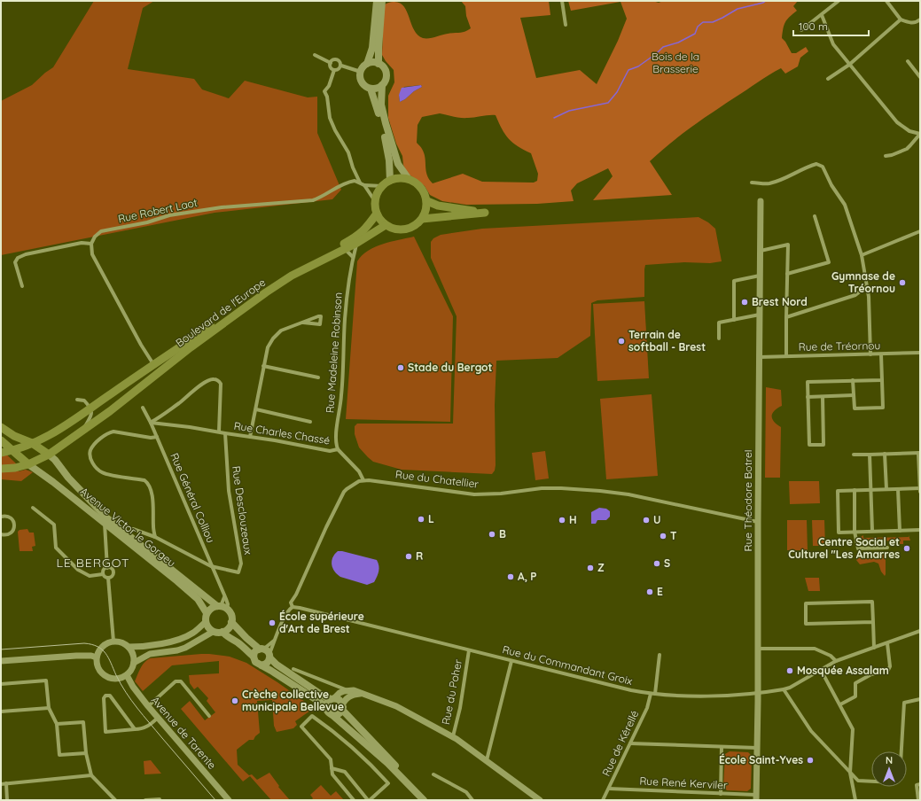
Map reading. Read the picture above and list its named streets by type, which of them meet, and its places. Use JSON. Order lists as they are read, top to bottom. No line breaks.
{"streets":{"main road":["Boulevard de l'Europe","Avenue Victor le Gorgeu"],"street":["Rue Robert Laot","Rue de Tréornou","Rue Madeleine Robinson","Rue Charles Chassé","Rue du Chatellier","Rue Général Colliou","Rue Théodore Botrel","Rue Desclouzeaux","Rue du Commandant Groix","Rue du Poher","Avenue de Tarente","Rue de Kérellé","Rue René Kerviler"]},"crossings":[["Boulevard de l'Europe","Rue Madeleine Robinson"],["Boulevard de l'Europe","Avenue Victor le Gorgeu"],["Rue de Tréornou","Rue Théodore Botrel"],["Rue Madeleine Robinson","Rue Charles Chassé"],["Rue Charles Chassé","Rue du Chatellier"],["Rue Charles Chassé","Rue Desclouzeaux"],["Rue du Chatellier","Rue Théodore Botrel"],["Rue Général Colliou","Rue Desclouzeaux"],["Rue Général Colliou","Avenue Victor le Gorgeu"],["Rue Théodore Botrel","Rue du Commandant Groix"],["Rue Théodore Botrel","Rue René Kerviler"],["Rue du Commandant Groix","Rue du Poher"],["Rue du Commandant Groix","Rue de Kérellé"],["Rue de Kérellé","Rue René Kerviler"]],"districts":["LE BERGOT"],"parks":["Bois de la Brasserie"],"places":["Gymnase de Tréornou","Brest Nord","Terrain de softball - Brest","Stade du Bergot","L","H","U","B","T","Centre Social et Culturel \"Les Amarres","R","S","Z","A, P","E","École supérieure d'Art de Brest","Mosquée Assalam","Crèche collective municipale Bellevue","École Saint-Yves"],"scale_bar":"100 m","north":"top"}
